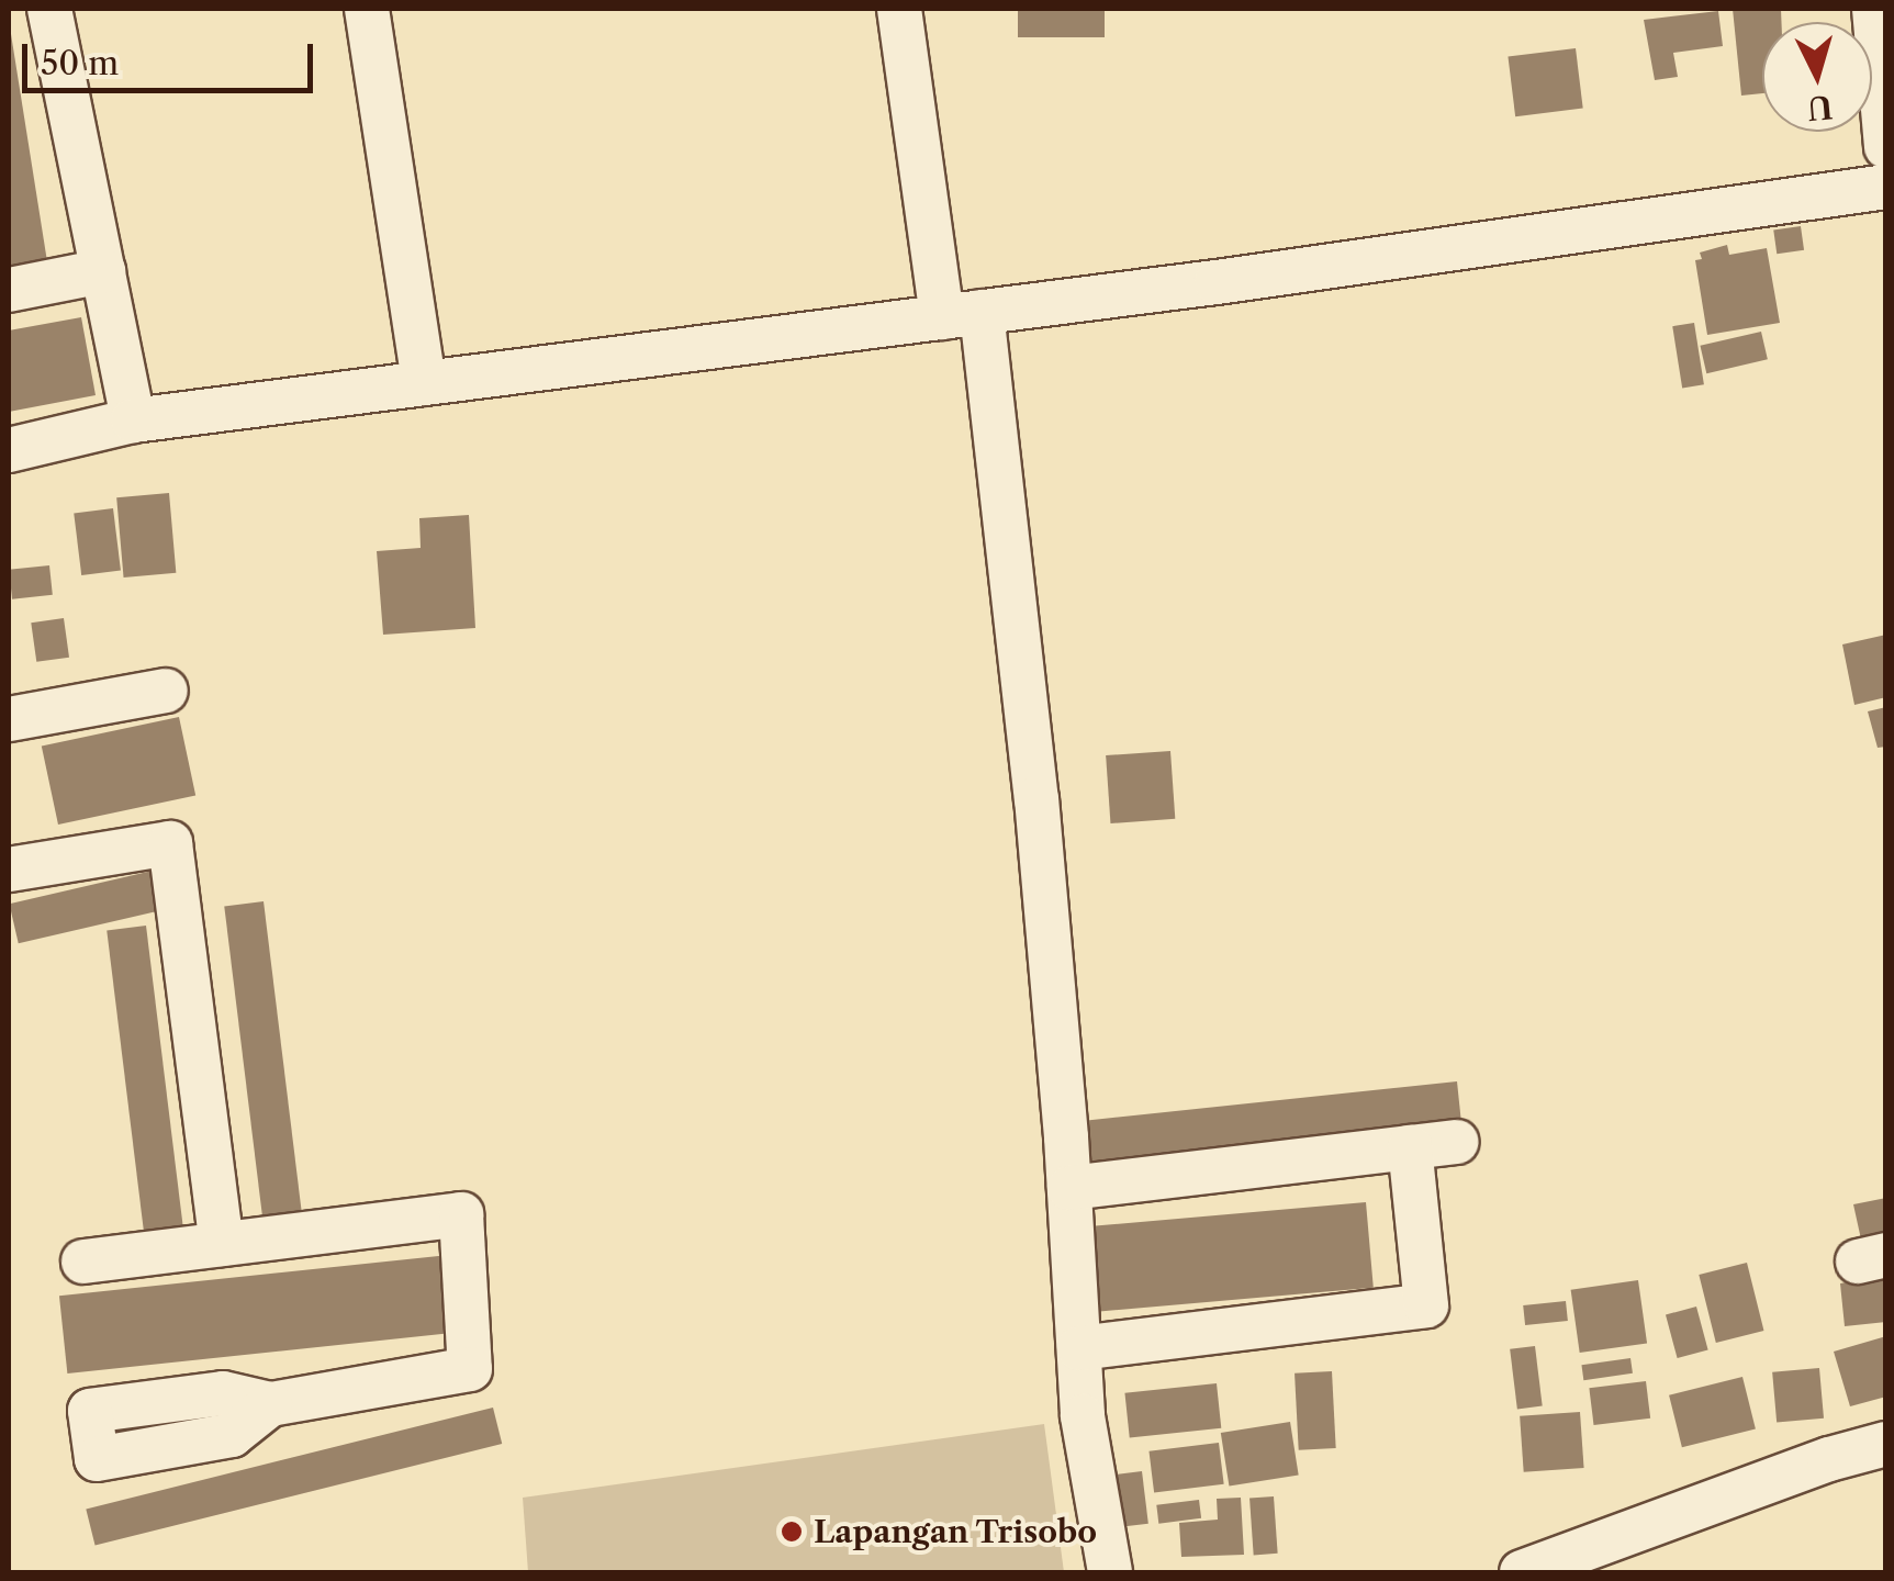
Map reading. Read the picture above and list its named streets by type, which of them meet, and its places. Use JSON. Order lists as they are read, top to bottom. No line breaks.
{"places":["Lapangan Trisobo"],"scale_bar":"50 m","north":"bottom"}
